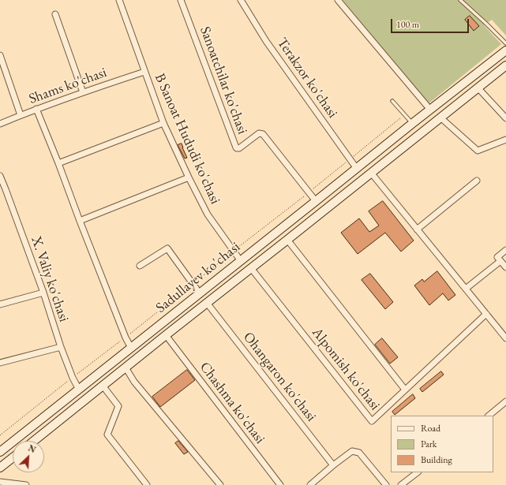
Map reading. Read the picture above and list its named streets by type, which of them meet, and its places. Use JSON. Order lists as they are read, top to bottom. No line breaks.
{"streets":{"main road":["Sadullayev ko'chasi"],"street":["Terakzor ko'chasi","Sanoatchilar ko'chasi","Shams ko'chasi","B Sanoat Hududi ko'chasi","X. Valiy ko'chasi","Alpomish ko'chasi","Ohangaron ko'chasi","Chashma ko'chasi"]},"crossings":[["Terakzor ko'chasi","Sadullayev ko'chasi"],["Sanoatchilar ko'chasi","Sadullayev ko'chasi"],["Shams ko'chasi","B Sanoat Hududi ko'chasi"],["B Sanoat Hududi ko'chasi","Sadullayev ko'chasi"],["Sadullayev ko'chasi","X. Valiy ko'chasi"],["Sadullayev ko'chasi","Alpomish ko'chasi"],["Sadullayev ko'chasi","Ohangaron ko'chasi"],["Sadullayev ko'chasi","Chashma ko'chasi"]],"legend":["Road","Park","Building"],"scale_bar":"100 m","north":"top right"}
